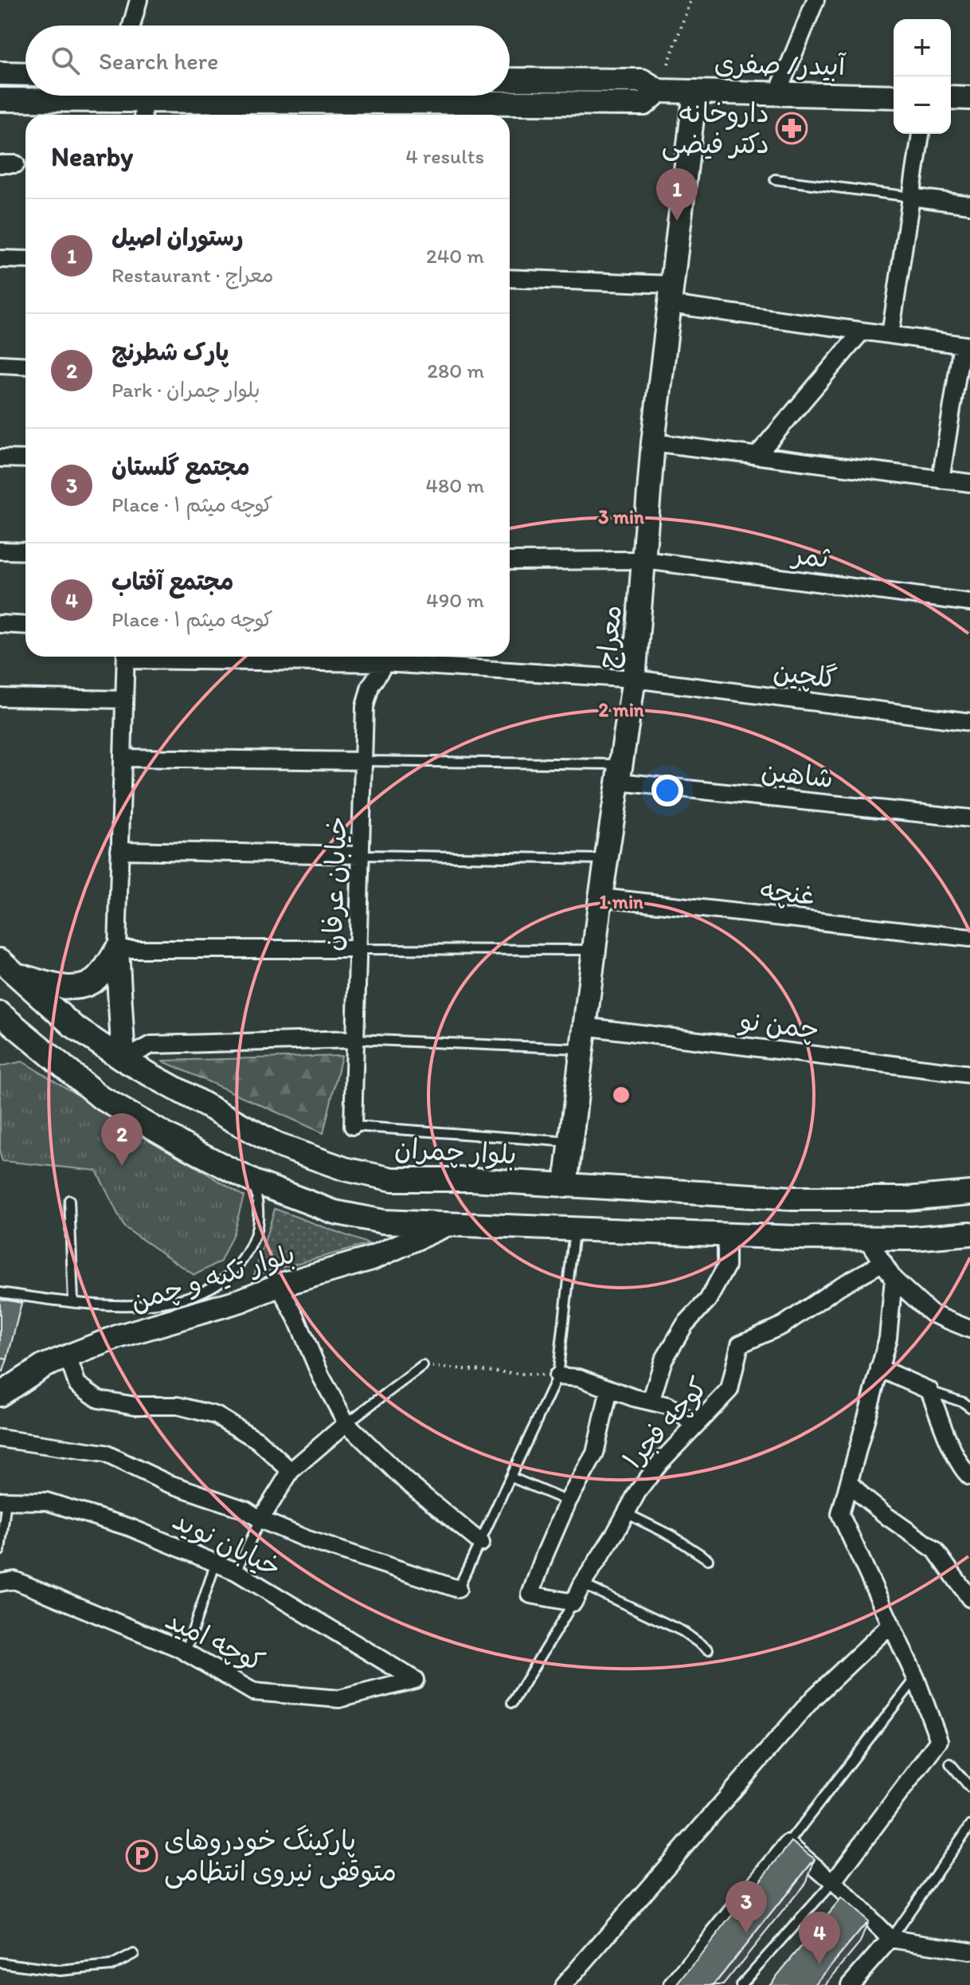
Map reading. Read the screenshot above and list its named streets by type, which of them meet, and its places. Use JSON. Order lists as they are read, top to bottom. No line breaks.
{"streets":{"main road":["آبیدر/ صفری","معراج","بلوار چمران","بلوار تکیه و چمن"],"street":["ثمر","گلچین","شاهین","خیابان عرفان","غنچه","چمن نو","کوچه فجر۱","خیابان نوید","کوچه امید"]},"crossings":[["آبیدر/ صفری","معراج"],["ثمر","معراج"],["معراج","گلچین"],["معراج","شاهین"],["معراج","غنچه"],["معراج","چمن نو"],["معراج","بلوار چمران"],["گلچین","خیابان عرفان"],["خیابان نوید","کوچه امید"]],"places":{"pharmacy":["داروخانه دکتر فیضی"],"parking":["پارکینگ خودروهای متوقفی نیروی انتظامی"]},"page":{"map_buttons":["+","−"],"search":"Search here","heading":["Nearby","4 results"],"pins":["1","2","3","4"],"list":[{"mark":"1","name":"رستوران اصیل","note":"Restaurant · معراج","value":"240 m"},{"mark":"2","name":"پارک شطرنج","note":"Park · بلوار چمران","value":"280 m"},{"mark":"3","name":"مجتمع گلستان","note":"Place · کوچه میثم ۱","value":"480 m"},{"mark":"4","name":"مجتمع آفتاب","note":"Place · کوچه میثم ۱","value":"490 m"}]},"rings":["3 min","2 min","1 min"]}
